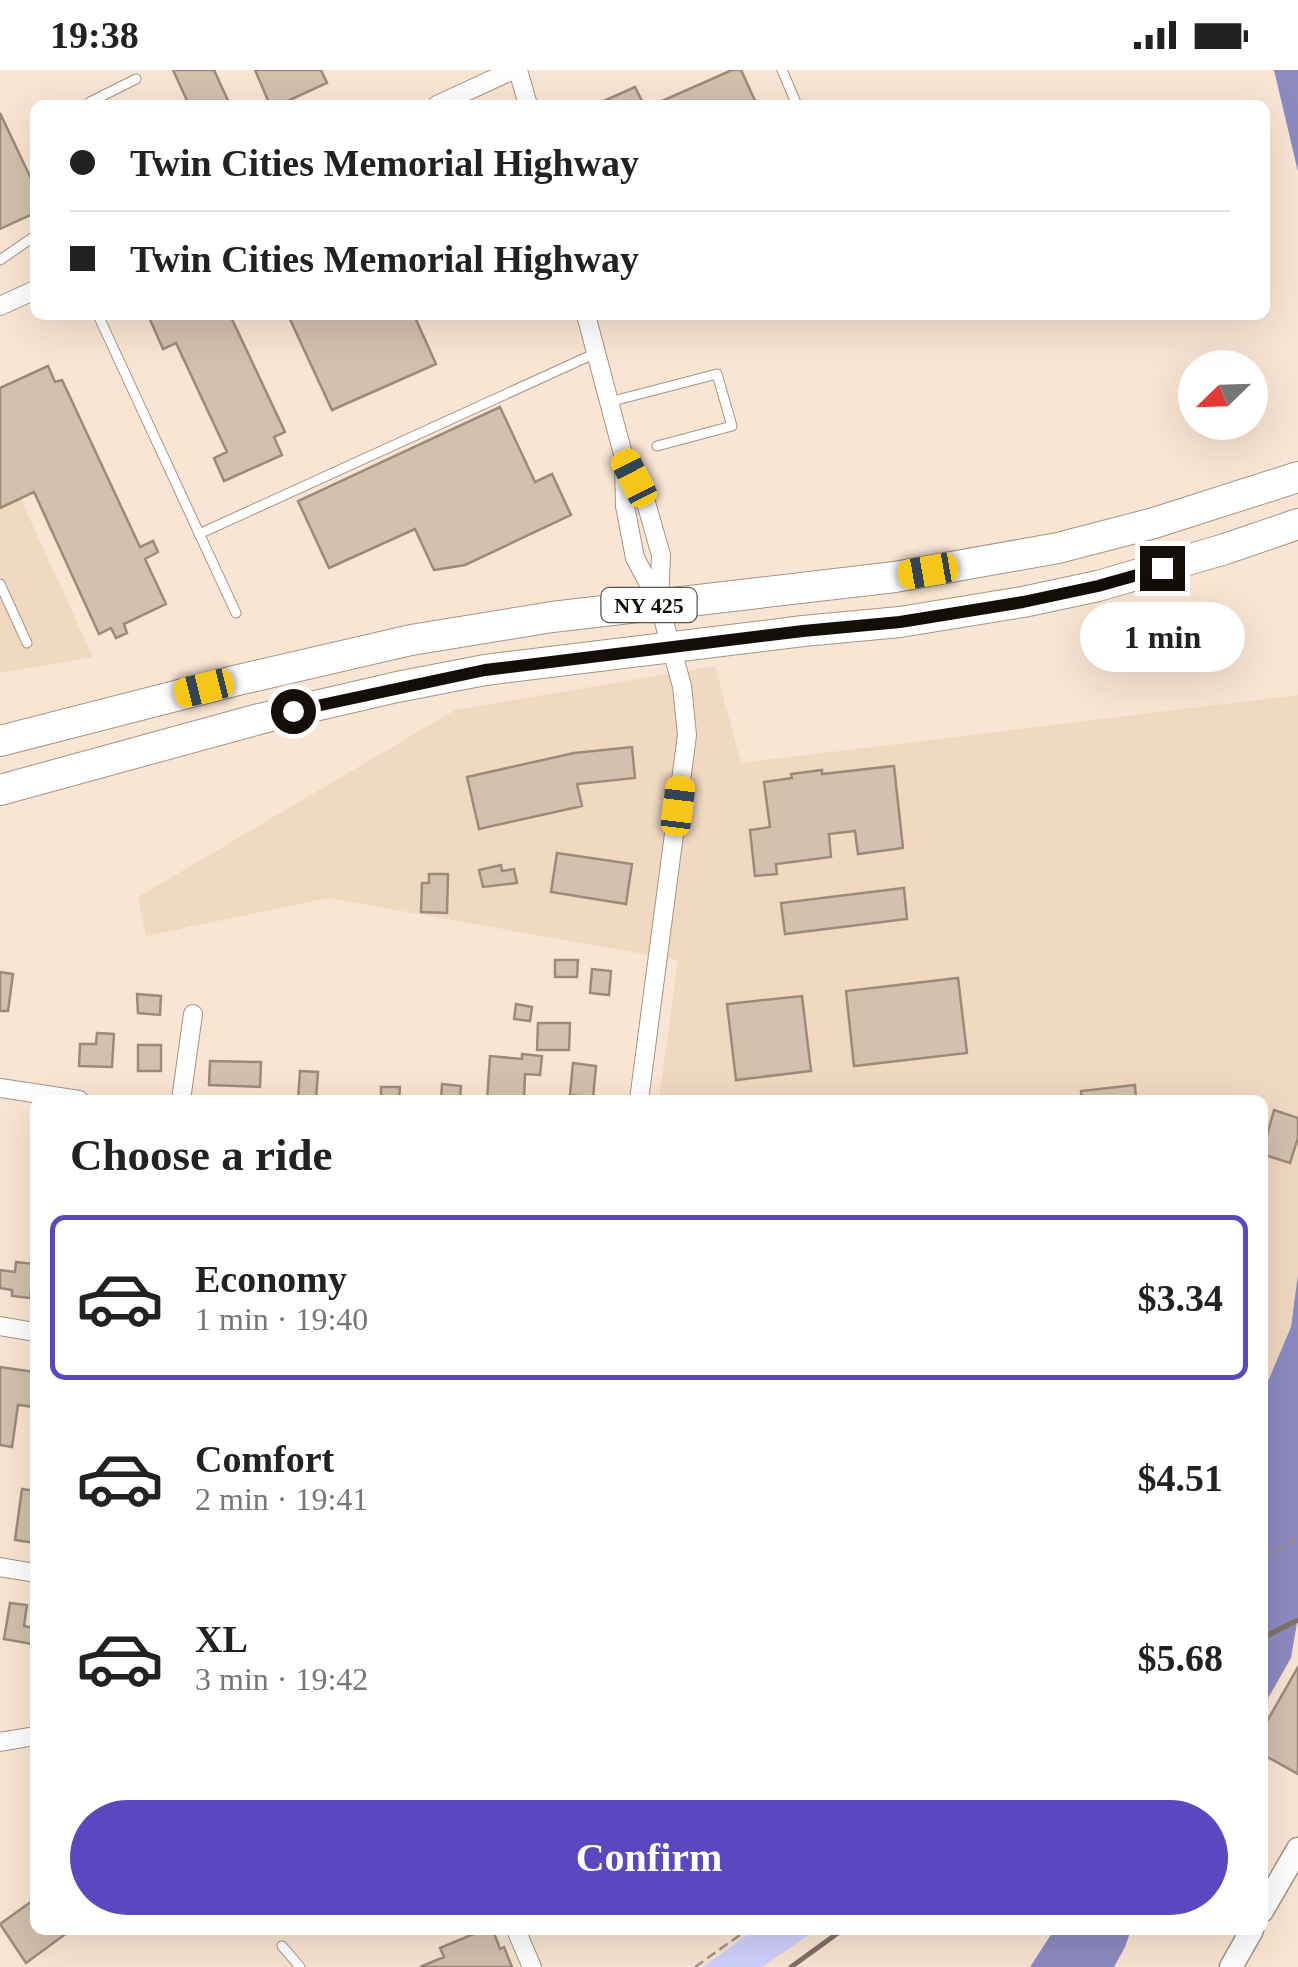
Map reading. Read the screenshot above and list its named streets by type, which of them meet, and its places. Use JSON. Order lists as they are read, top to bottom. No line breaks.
{"streets":{"main road":["NY 425"]},"north":"bottom left","page":{"status":"19:38","banner":["Twin Cities Memorial Highway","Twin Cities Memorial Highway"],"bubble":"1 min","heading":"Choose a ride","list":[{"name":"Economy","note":"1 min · 19:40","value":"$3.34"},{"name":"Comfort","note":"2 min · 19:41","value":"$4.51"},{"name":"XL","note":"3 min · 19:42","value":"$5.68"}],"buttons":"Confirm"}}
